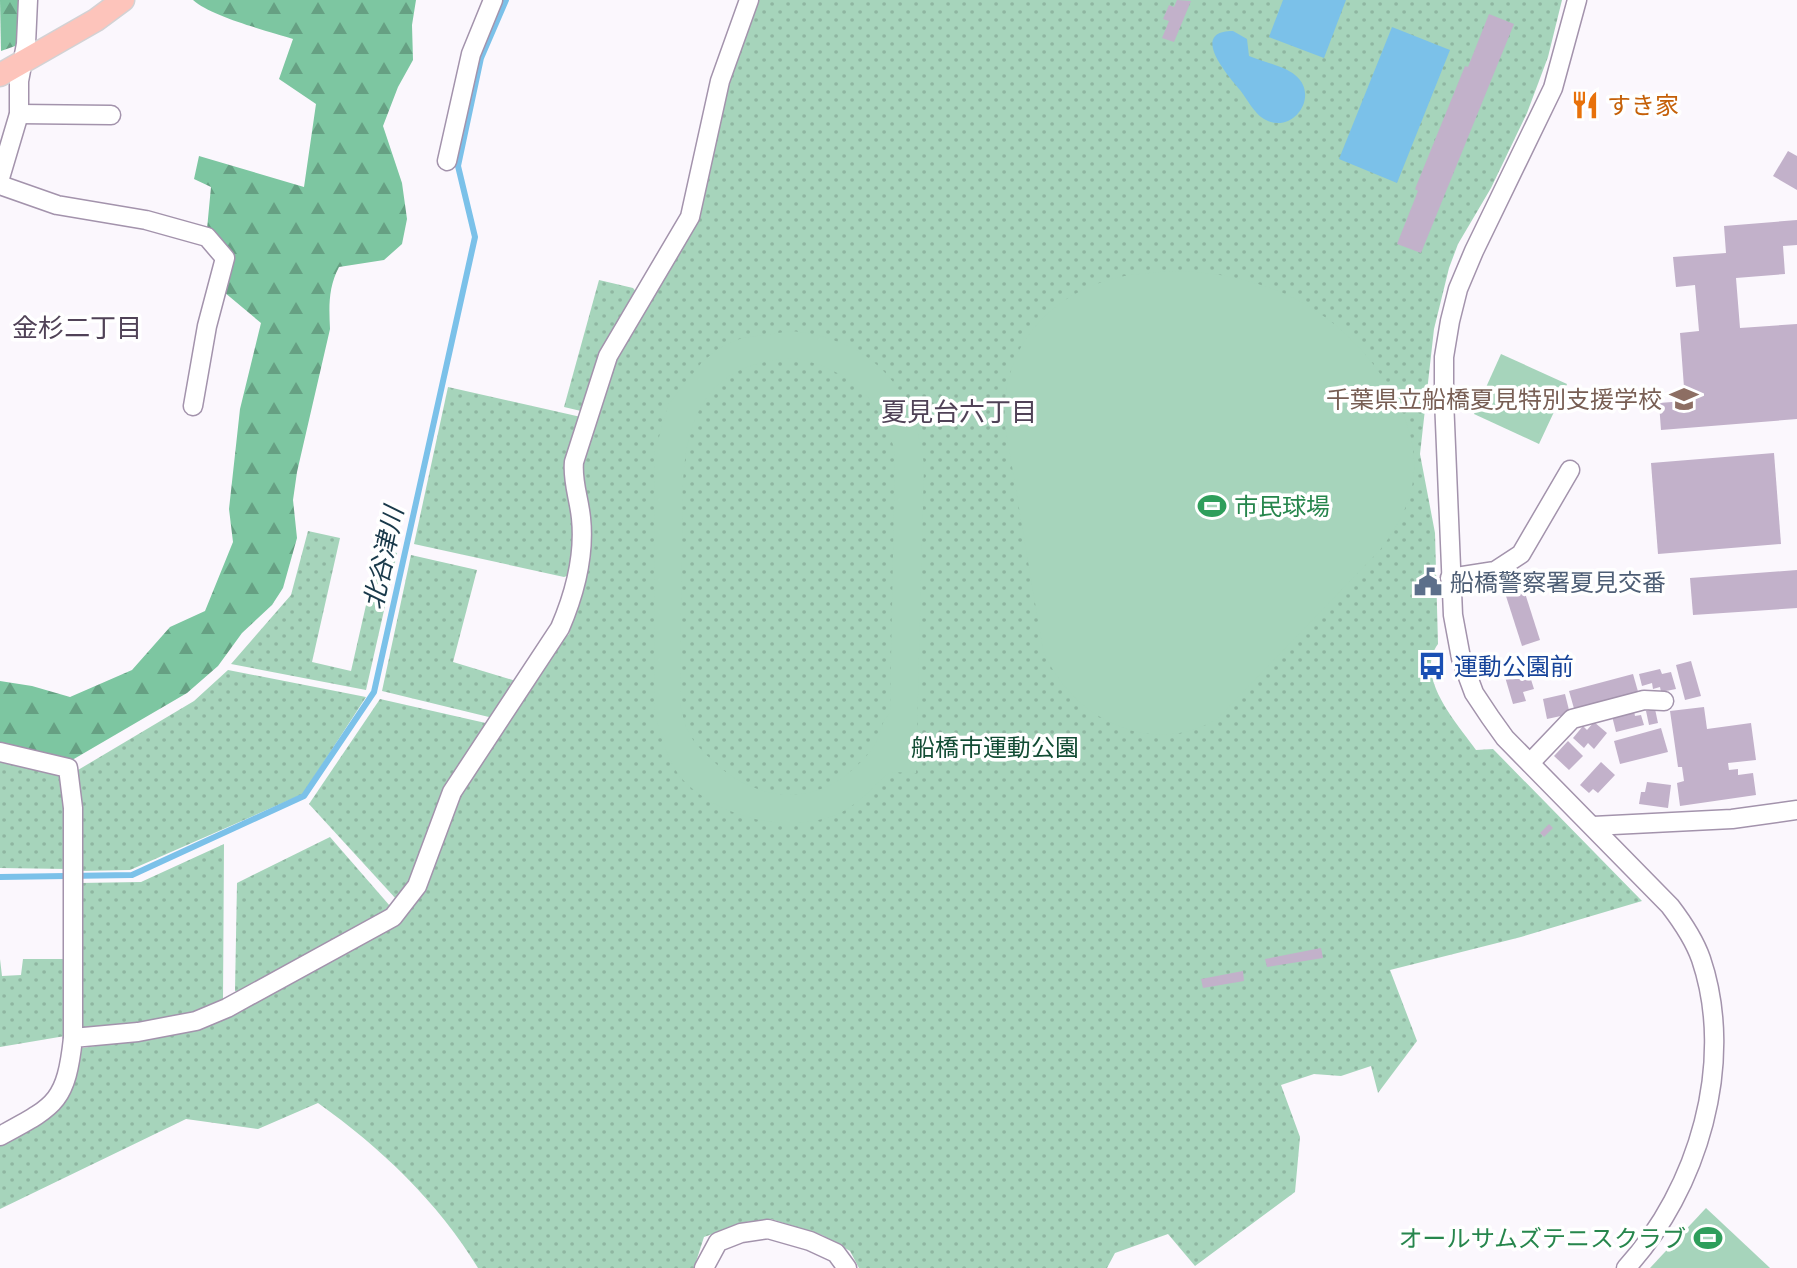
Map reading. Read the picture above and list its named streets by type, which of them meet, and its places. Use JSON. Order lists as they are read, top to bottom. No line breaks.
{"districts":["金杉二丁目","夏見台六丁目"],"water":["北谷津川"],"parks":["船橋市運動公園"],"places":{"restaurant":["すき家"],"school or university":["千葉県立船橋夏見特別支援学校"],"sports":["市民球場","オールサムズテニスクラブ"],"public building":["船橋警察署夏見交番"],"bus stop":["運動公園前"]}}
